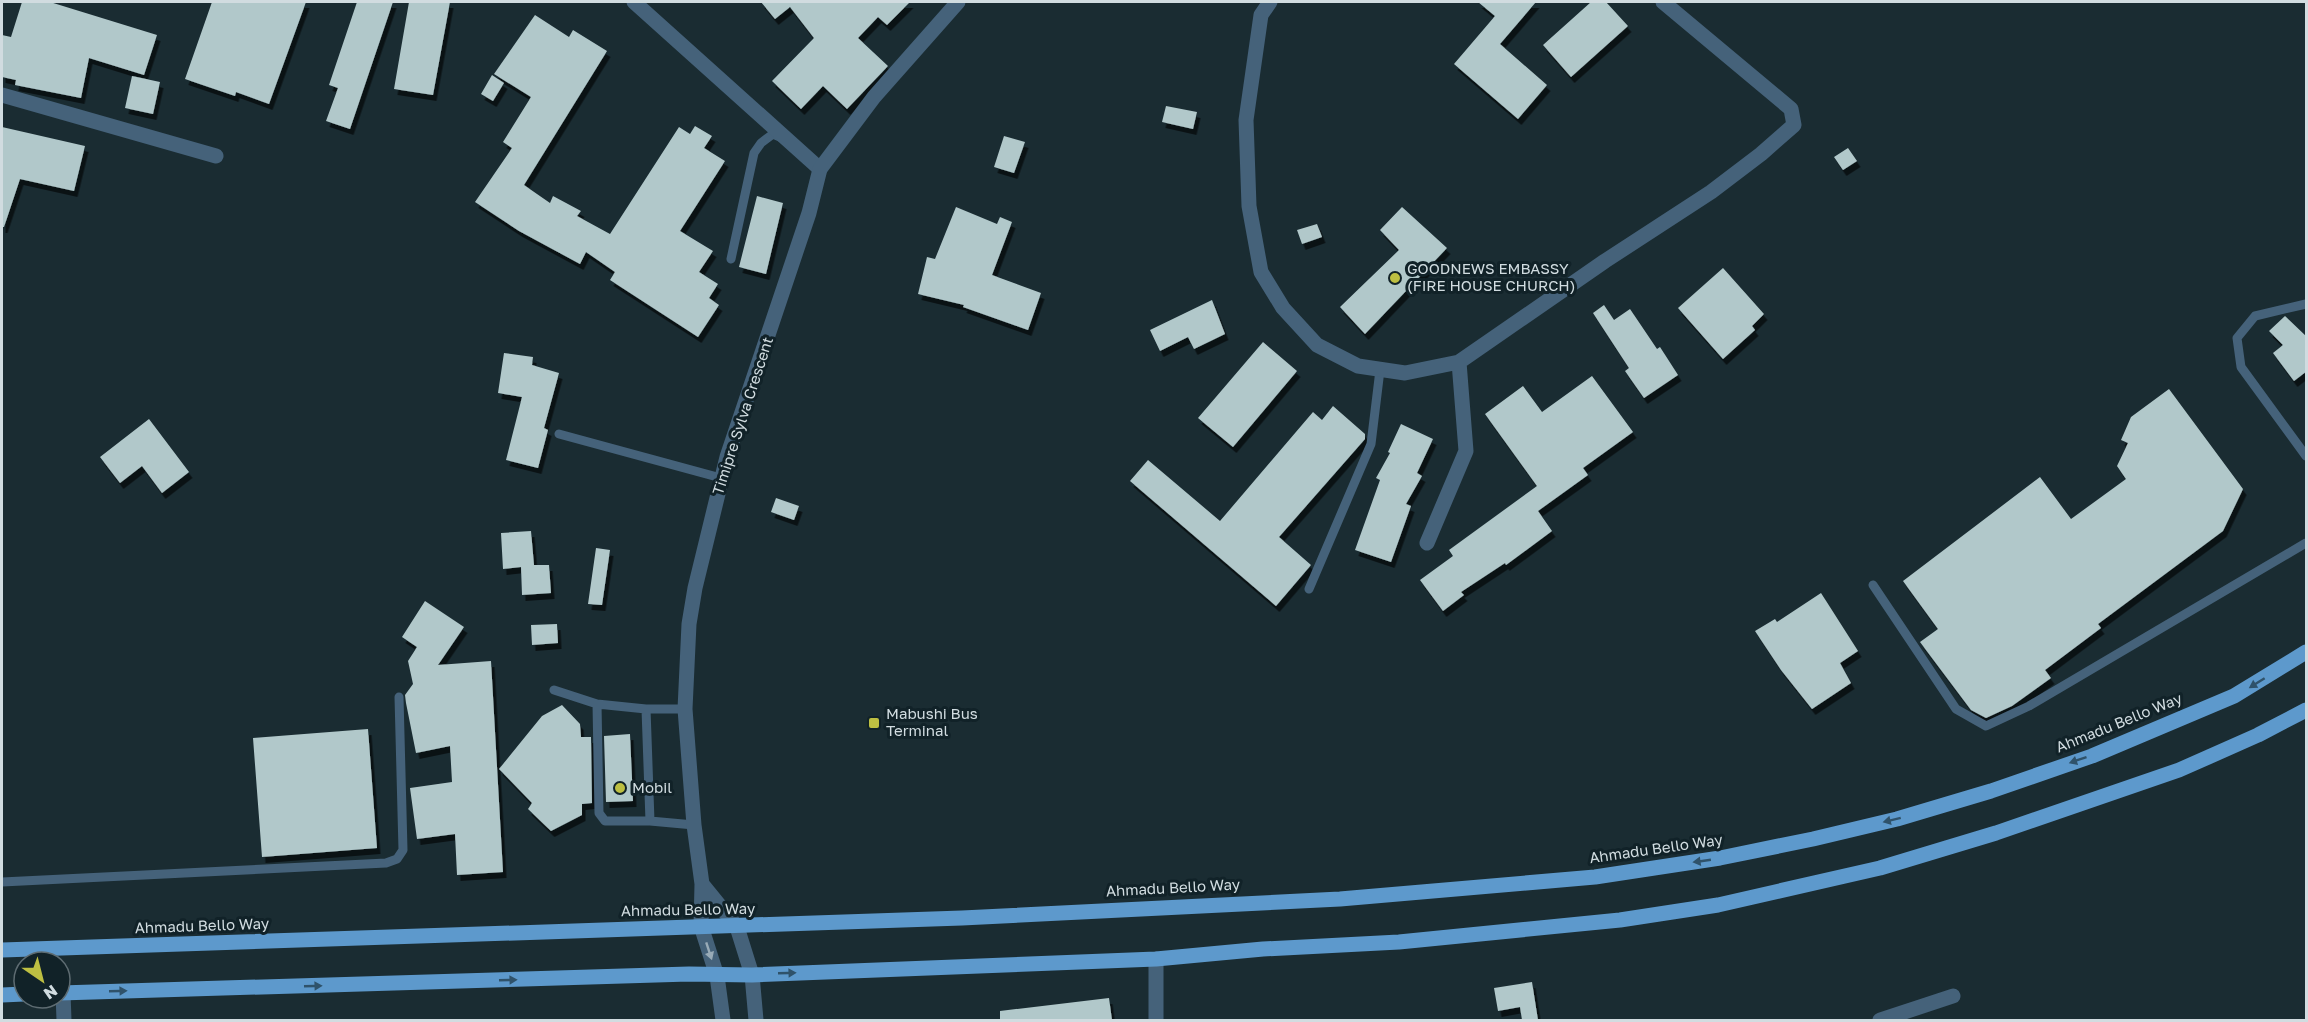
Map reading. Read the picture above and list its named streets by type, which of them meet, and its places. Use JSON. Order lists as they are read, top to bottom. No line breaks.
{"streets":{"main road":["Ahmadu Bello Way"],"street":["Timipre Sylva Crescent"]},"crossings":[["Timipre Sylva Crescent","Ahmadu Bello Way"]],"places":{"other":["GOODNEWS EMBASSY (FIRE HOUSE CHURCH)","Mobil"],"transit":["Mabushi Bus Terminal"]},"north":"bottom right"}
